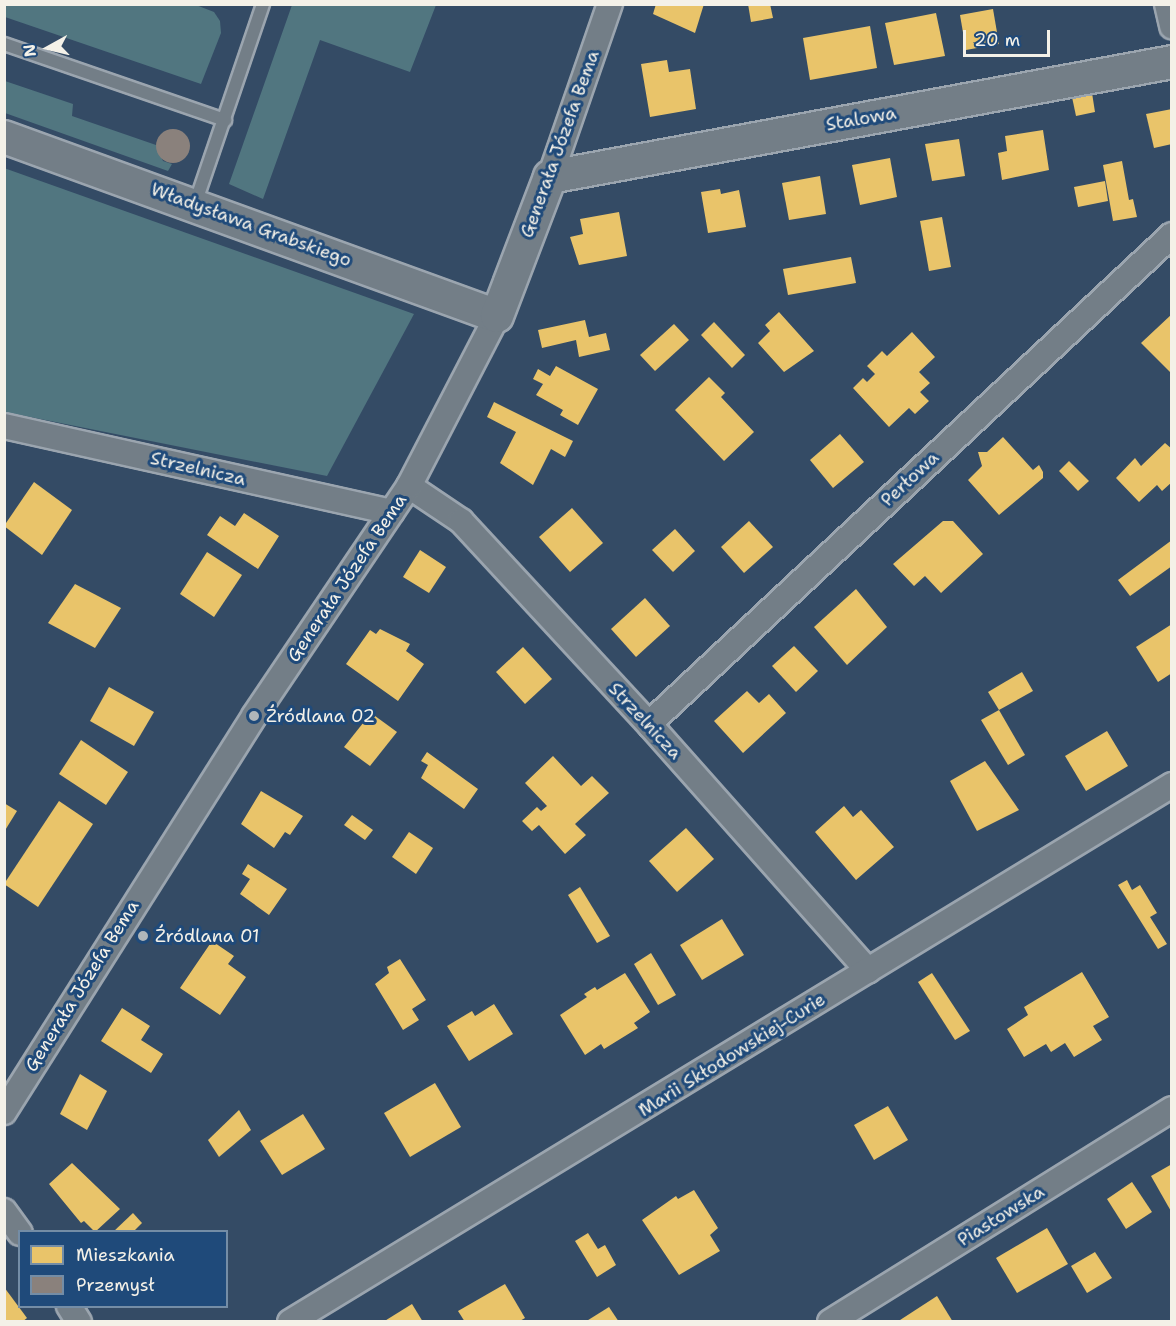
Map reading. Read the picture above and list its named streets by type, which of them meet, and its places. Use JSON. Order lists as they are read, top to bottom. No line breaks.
{"streets":{"street":["Stalowa","Generała Józefa Bema","Władysława Grabskiego","Strzelnicza","Perłowa","Marii Skłodowskiej-Curie","Piastowska"]},"crossings":[["Stalowa","Generała Józefa Bema"],["Generała Józefa Bema","Władysława Grabskiego"],["Generała Józefa Bema","Strzelnicza"],["Strzelnicza","Perłowa"],["Strzelnicza","Marii Skłodowskiej-Curie"]],"places":["Źródlana 02","Źródlana 01"],"legend":["Mieszkania","Przemysł"],"scale_bar":"20 m","north":"left"}
